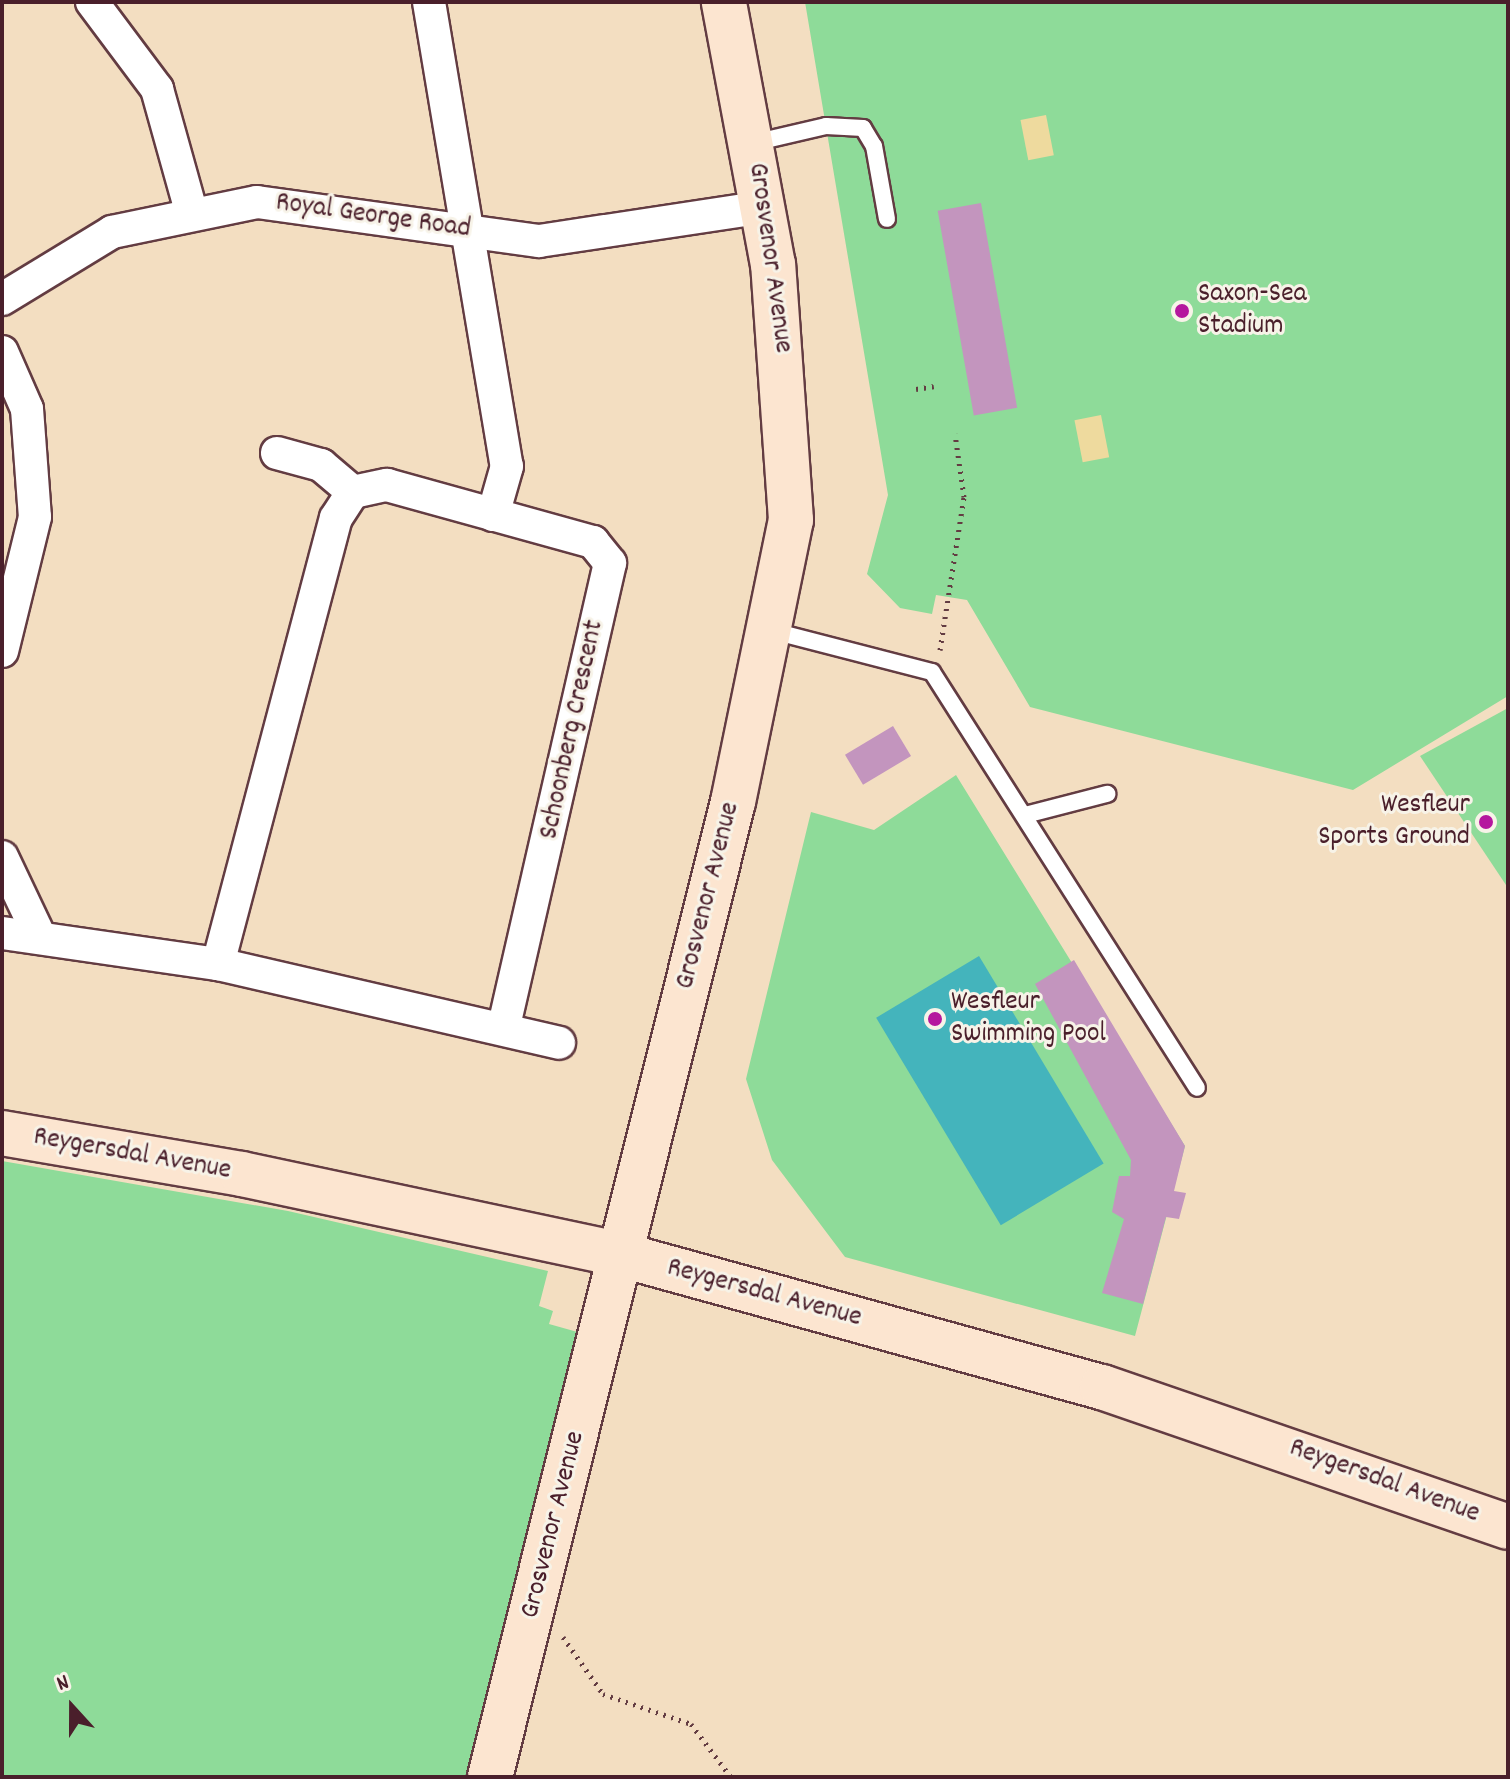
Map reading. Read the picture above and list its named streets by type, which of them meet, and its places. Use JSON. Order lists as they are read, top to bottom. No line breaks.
{"streets":{"street":["Royal George Road","Grosvenor Avenue","Schoonberg Crescent","Reygersdal Avenue"]},"crossings":[["Royal George Road","Grosvenor Avenue"],["Grosvenor Avenue","Reygersdal Avenue"]],"places":["Saxon-Sea Stadium","Wesfleur Sports Ground","Wesfleur Swimming Pool"],"north":"top"}
